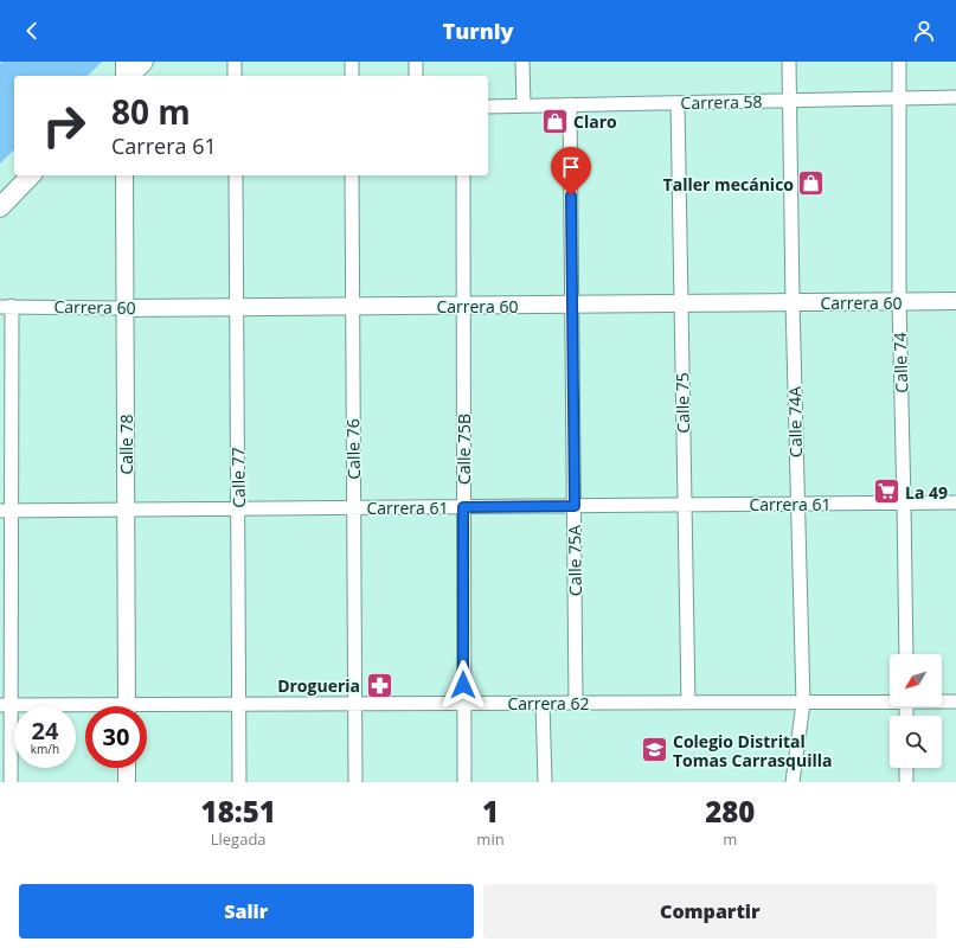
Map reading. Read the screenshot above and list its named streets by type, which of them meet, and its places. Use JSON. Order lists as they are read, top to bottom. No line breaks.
{"streets":{"street":["Carrera 58","Carrera 60","Calle 74","Calle 75","Calle 74A","Calle 78","Calle 76","Calle 75B","Calle 77","Carrera 61","Calle 75A","Carrera 62"]},"crossings":[["Carrera 58","Calle 74"],["Carrera 58","Calle 75"],["Carrera 58","Calle 74A"],["Carrera 58","Calle 75A"],["Carrera 60","Calle 74"],["Carrera 60","Calle 75"],["Carrera 60","Calle 74A"],["Carrera 60","Calle 78"],["Carrera 60","Calle 76"],["Carrera 60","Calle 75B"],["Carrera 60","Calle 77"],["Carrera 60","Calle 75A"],["Calle 74","Carrera 61"],["Calle 75","Carrera 61"],["Calle 75","Carrera 62"],["Calle 74A","Carrera 61"],["Calle 74A","Carrera 62"],["Calle 78","Carrera 61"],["Calle 76","Carrera 61"],["Calle 76","Carrera 62"],["Calle 75B","Carrera 61"],["Calle 75B","Carrera 62"],["Calle 77","Carrera 61"],["Calle 77","Carrera 62"],["Carrera 61","Calle 75A"],["Calle 75A","Carrera 62"]],"places":{"shop":["Claro","Taller mecánico"],"supermarket":["La 49"],"pharmacy":["Drogueria"],"school or university":["Colegio Distrital Tomas Carrasquilla"]},"north":"bottom left","page":{"header":"Turnly","turn":["80 m","Carrera 61"],"speed":"24 km/h","limit":"30","eta":["18:51","Llegada","1","min","280","m"],"buttons":["Salir","Compartir"]}}
